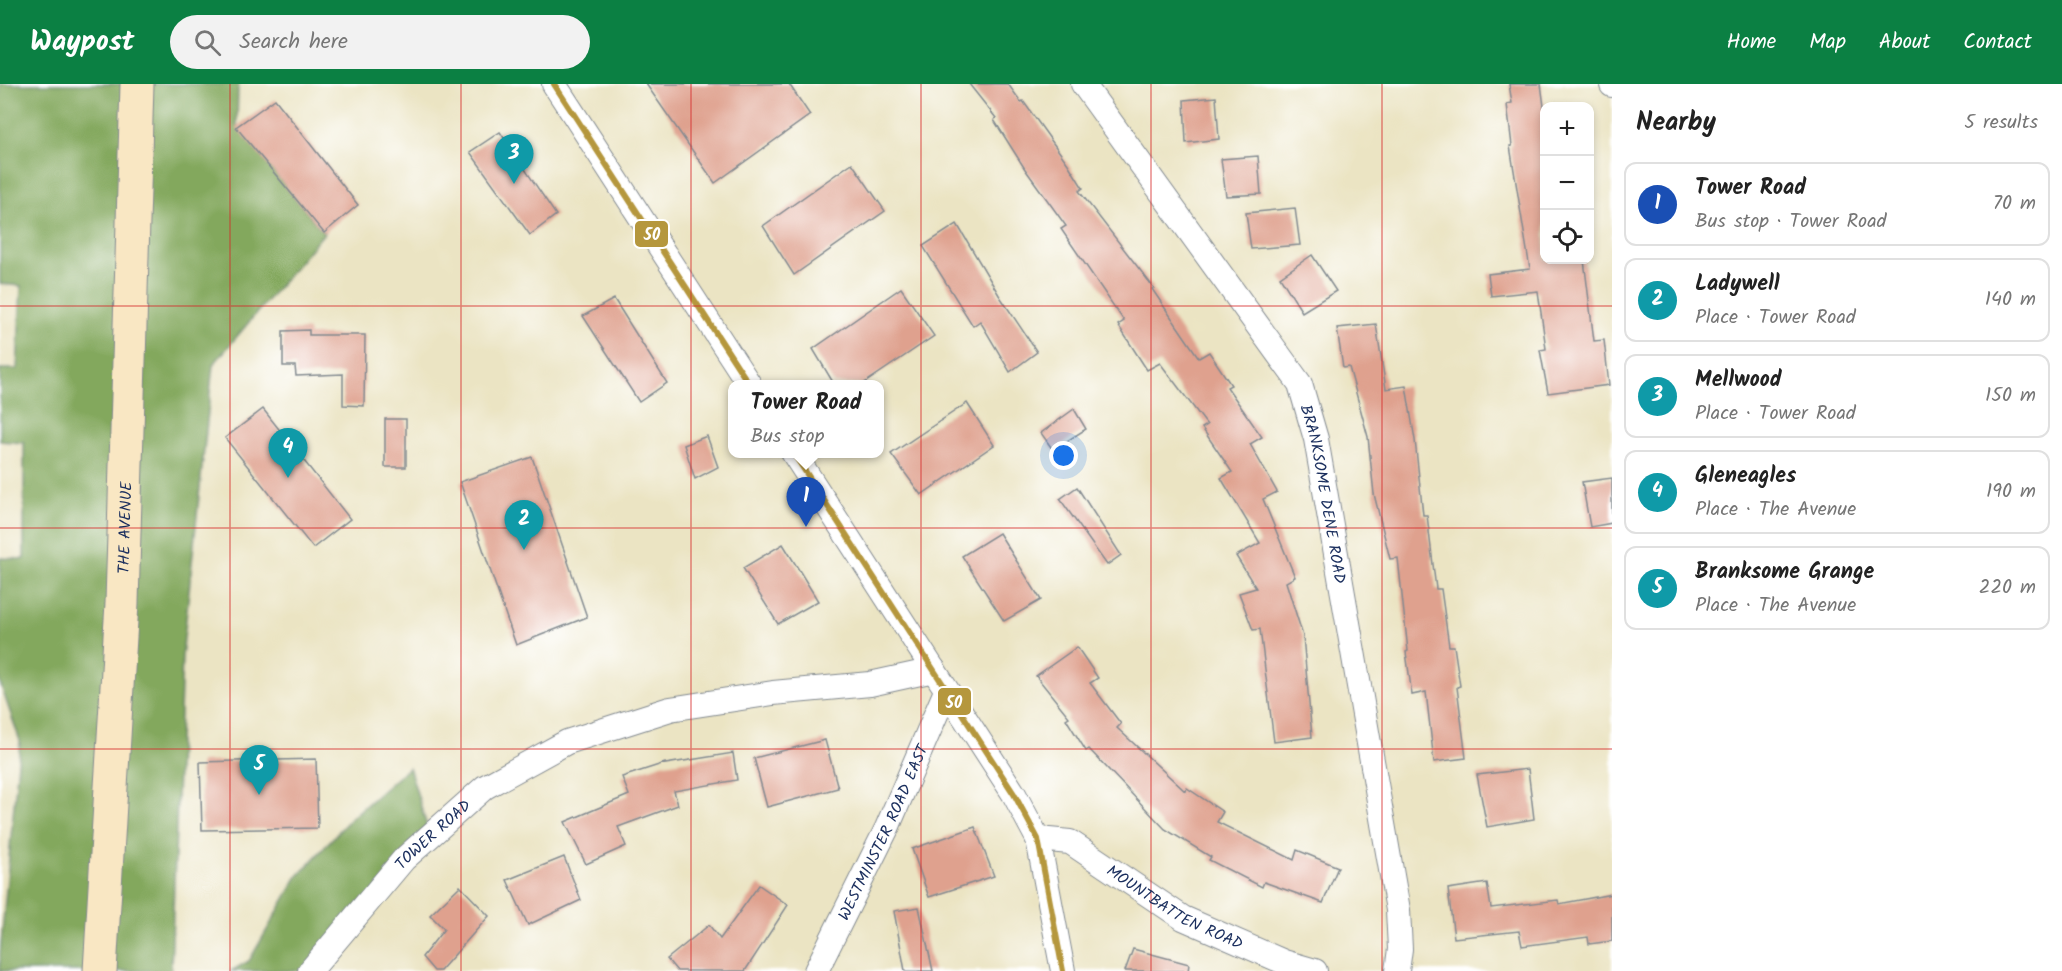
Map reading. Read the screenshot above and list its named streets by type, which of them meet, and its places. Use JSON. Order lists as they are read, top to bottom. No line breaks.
{"streets":{"main road":["THE AVENUE"],"street":["BRANKSOME DENE ROAD","WESTMINSTER ROAD EAST","TOWER ROAD","MOUNTBATTEN ROAD"]},"crossings":[["WESTMINSTER ROAD EAST","TOWER ROAD"]],"lines":["transit line 50"],"page":{"header":"Waypost","search":"Search here","nav":["Home","Map","About","Contact"],"heading":["Nearby","5 results"],"map_buttons":["+","−"],"pins":["3","4","1","2","5"],"list":[{"mark":"1","name":"Tower Road","note":"Bus stop · Tower Road","value":"70 m"},{"mark":"2","name":"Ladywell","note":"Place · Tower Road","value":"140 m"},{"mark":"3","name":"Mellwood","note":"Place · Tower Road","value":"150 m"},{"mark":"4","name":"Gleneagles","note":"Place · The Avenue","value":"190 m"},{"mark":"5","name":"Branksome Grange","note":"Place · The Avenue","value":"220 m"}],"popup":["Tower Road","Bus stop"]}}
